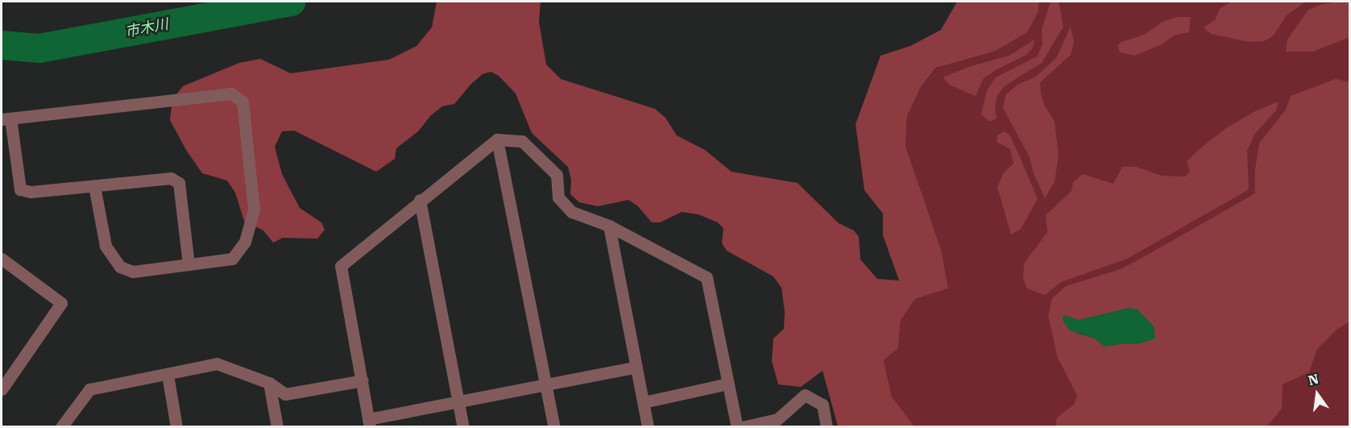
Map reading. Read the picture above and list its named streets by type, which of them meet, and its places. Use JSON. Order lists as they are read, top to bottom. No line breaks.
{"water":["市木川"],"north":"top"}
